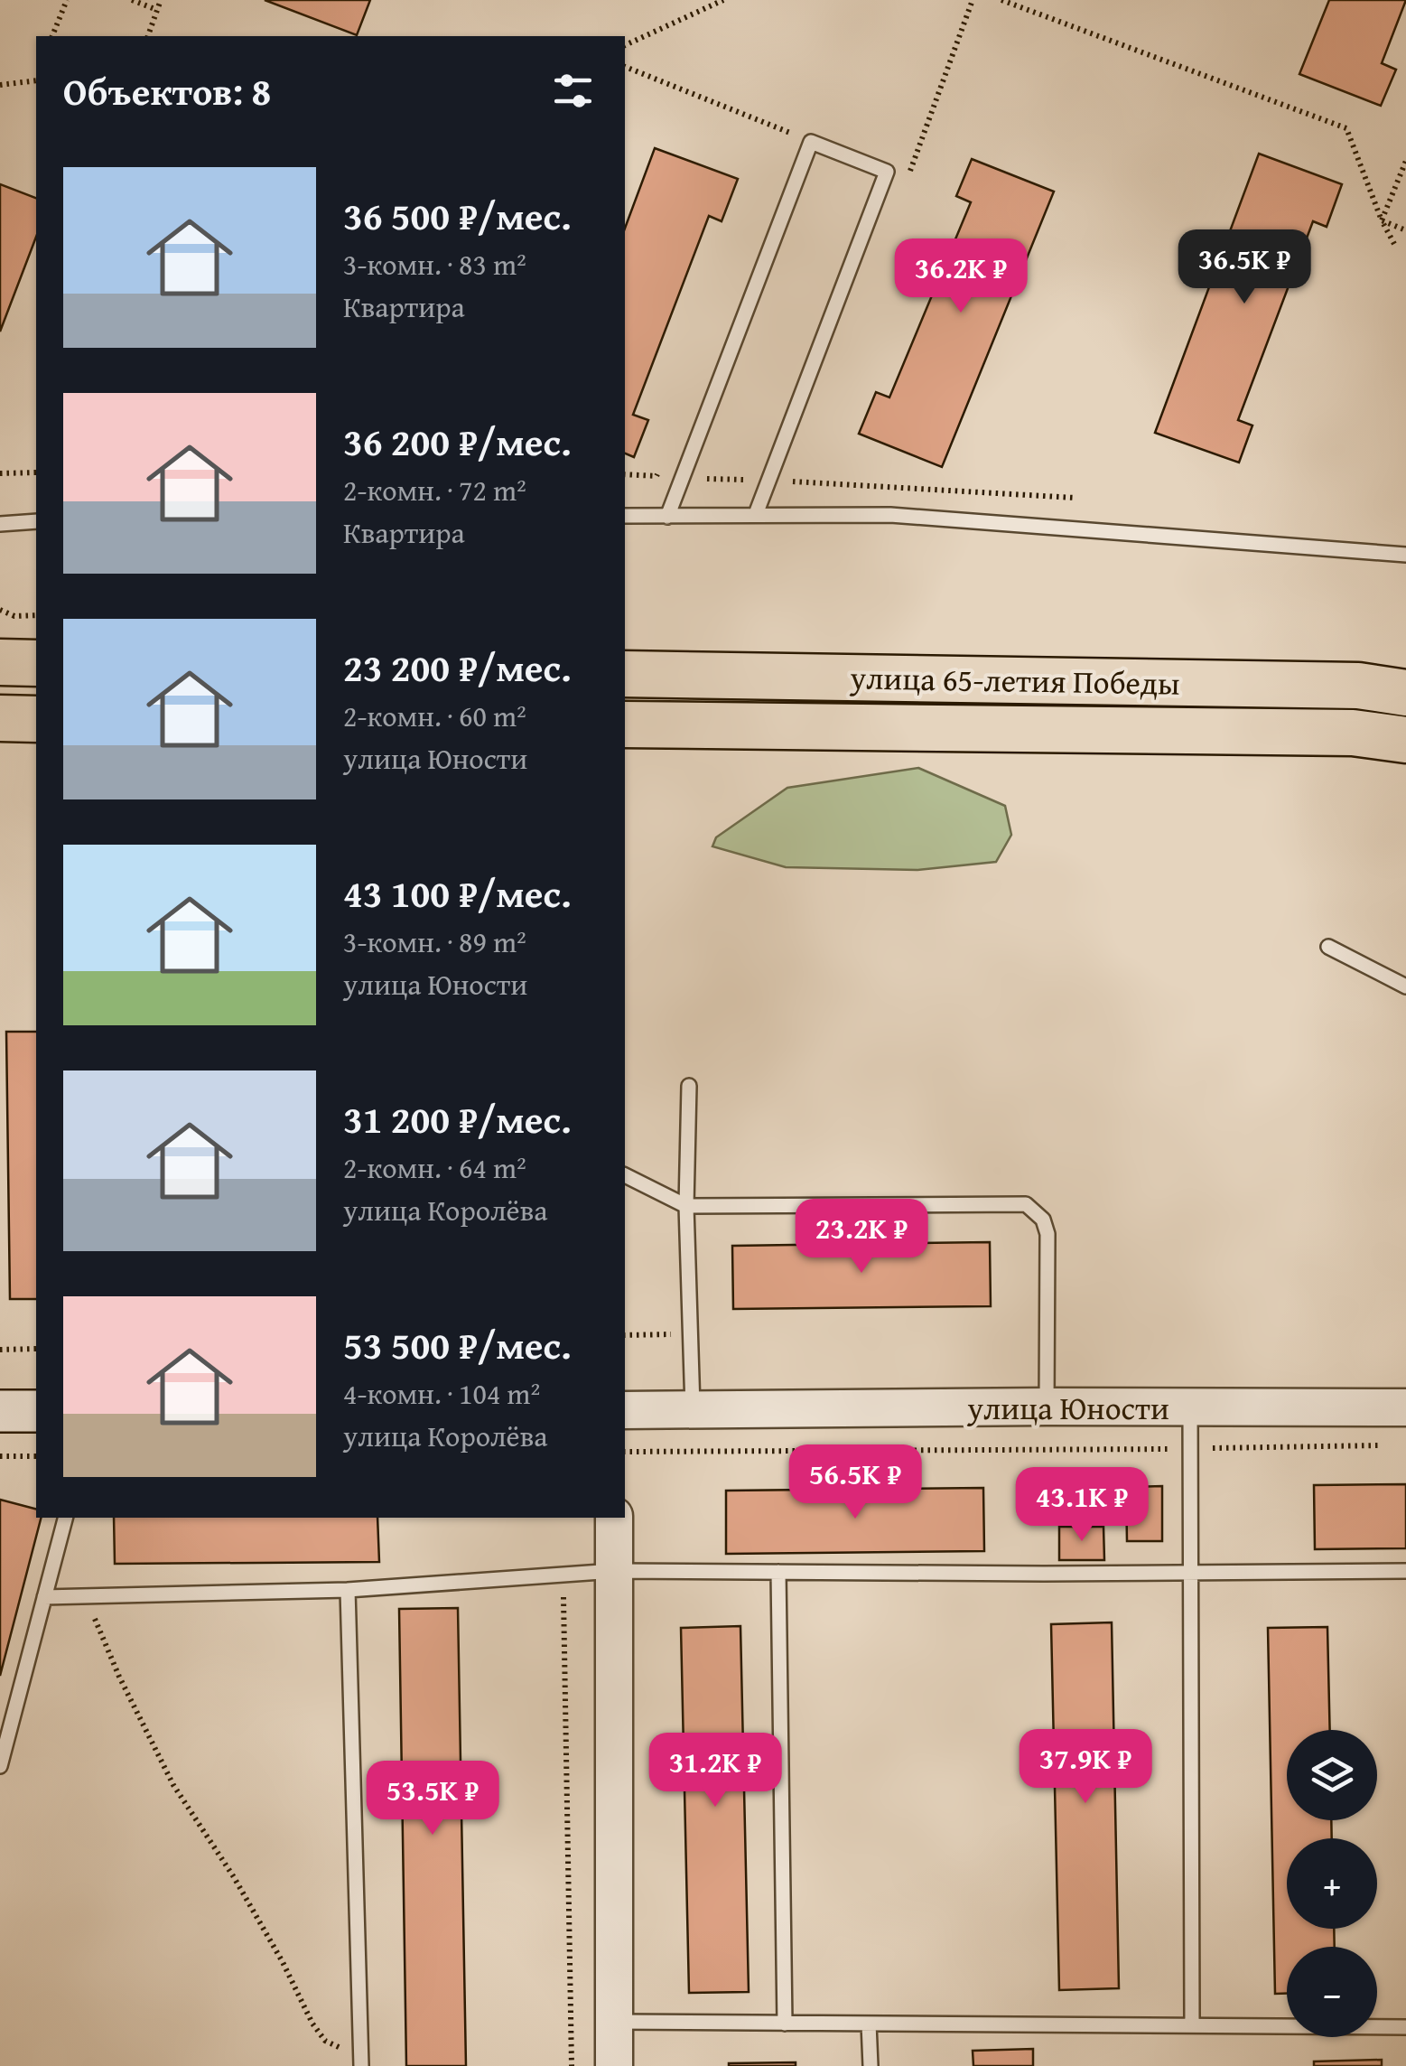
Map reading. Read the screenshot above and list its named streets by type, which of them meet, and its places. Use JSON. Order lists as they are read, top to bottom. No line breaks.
{"streets":{"main road":["улица 65-летия Победы"],"street":["улица Юности"]},"page":{"heading":"Объектов: 8","list":[{"name":"36 500 ₽/мес.","note":"3-комн. · 83 m² · Квартира"},{"name":"36 200 ₽/мес.","note":"2-комн. · 72 m² · Квартира"},{"name":"23 200 ₽/мес.","note":"2-комн. · 60 m² · улица Юности"},{"name":"43 100 ₽/мес.","note":"3-комн. · 89 m² · улица Юности"},{"name":"31 200 ₽/мес.","note":"2-комн. · 64 m² · улица Королёва"},{"name":"53 500 ₽/мес.","note":"4-комн. · 104 m² · улица Королёва"}],"price":["36.5K ₽","36.2K ₽","23.2K ₽","56.5K ₽","43.1K ₽","37.9K ₽","31.2K ₽","53.5K ₽"],"map_buttons":["+","−"]}}
